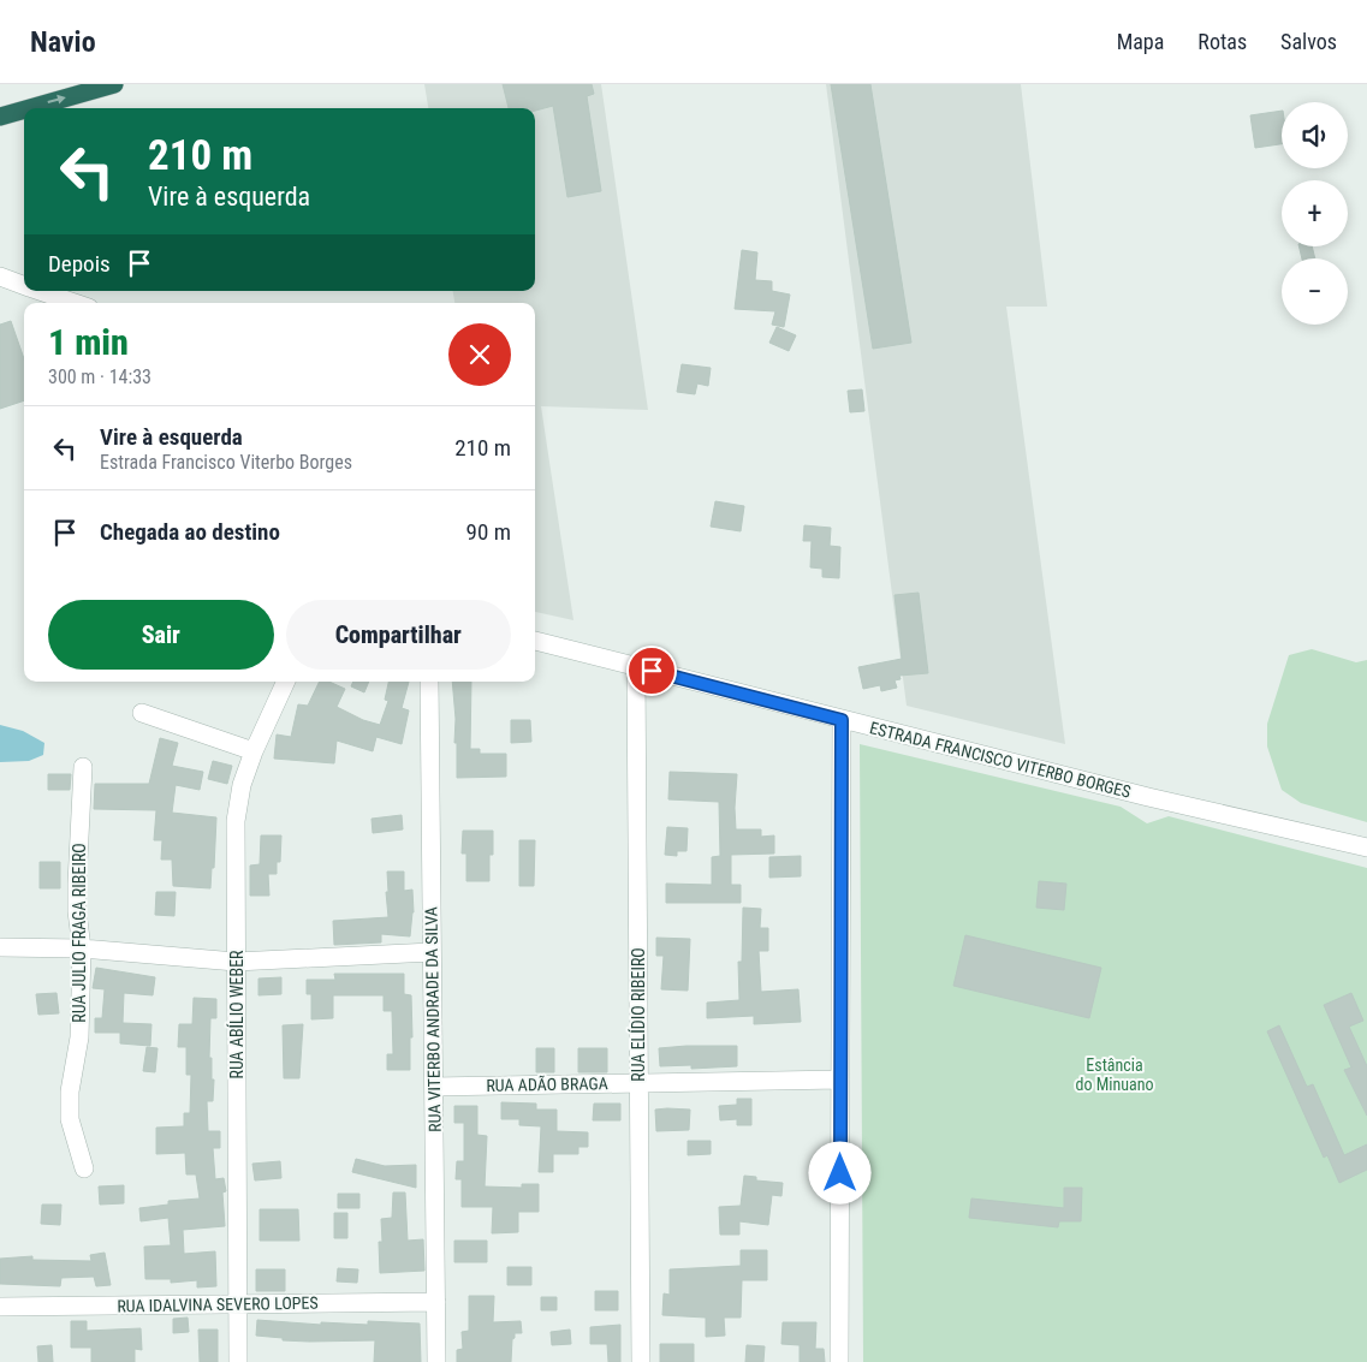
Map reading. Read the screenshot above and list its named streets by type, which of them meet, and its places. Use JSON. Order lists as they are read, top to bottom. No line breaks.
{"streets":{"street":["ESTRADA FRANCISCO VITERBO BORGES","RUA JULIO FRAGA RIBEIRO","RUA ABÍLIO WEBER","RUA ELÍDIO RIBEIRO","RUA VITERBO ANDRADE DA SILVA","RUA ADÃO BRAGA","RUA IDALVINA SEVERO LOPES"]},"crossings":[["ESTRADA FRANCISCO VITERBO BORGES","RUA ELÍDIO RIBEIRO"],["RUA ABÍLIO WEBER","RUA IDALVINA SEVERO LOPES"],["RUA ELÍDIO RIBEIRO","RUA ADÃO BRAGA"],["RUA VITERBO ANDRADE DA SILVA","RUA ADÃO BRAGA"],["RUA VITERBO ANDRADE DA SILVA","RUA IDALVINA SEVERO LOPES"]],"parks":["Estância do Minuano"],"page":{"header":"Navio","nav":["Mapa","Rotas","Salvos"],"map_buttons":["+","−"],"turn":["210 m","Vire à esquerda"],"then":"Depois","heading":["1 min","300 m · 14:33"],"list":[{"name":"Vire à esquerda","note":"Estrada Francisco Viterbo Borges","value":"210 m"},{"name":"Chegada ao destino","value":"90 m"}],"buttons":["Sair","Compartilhar"]}}
